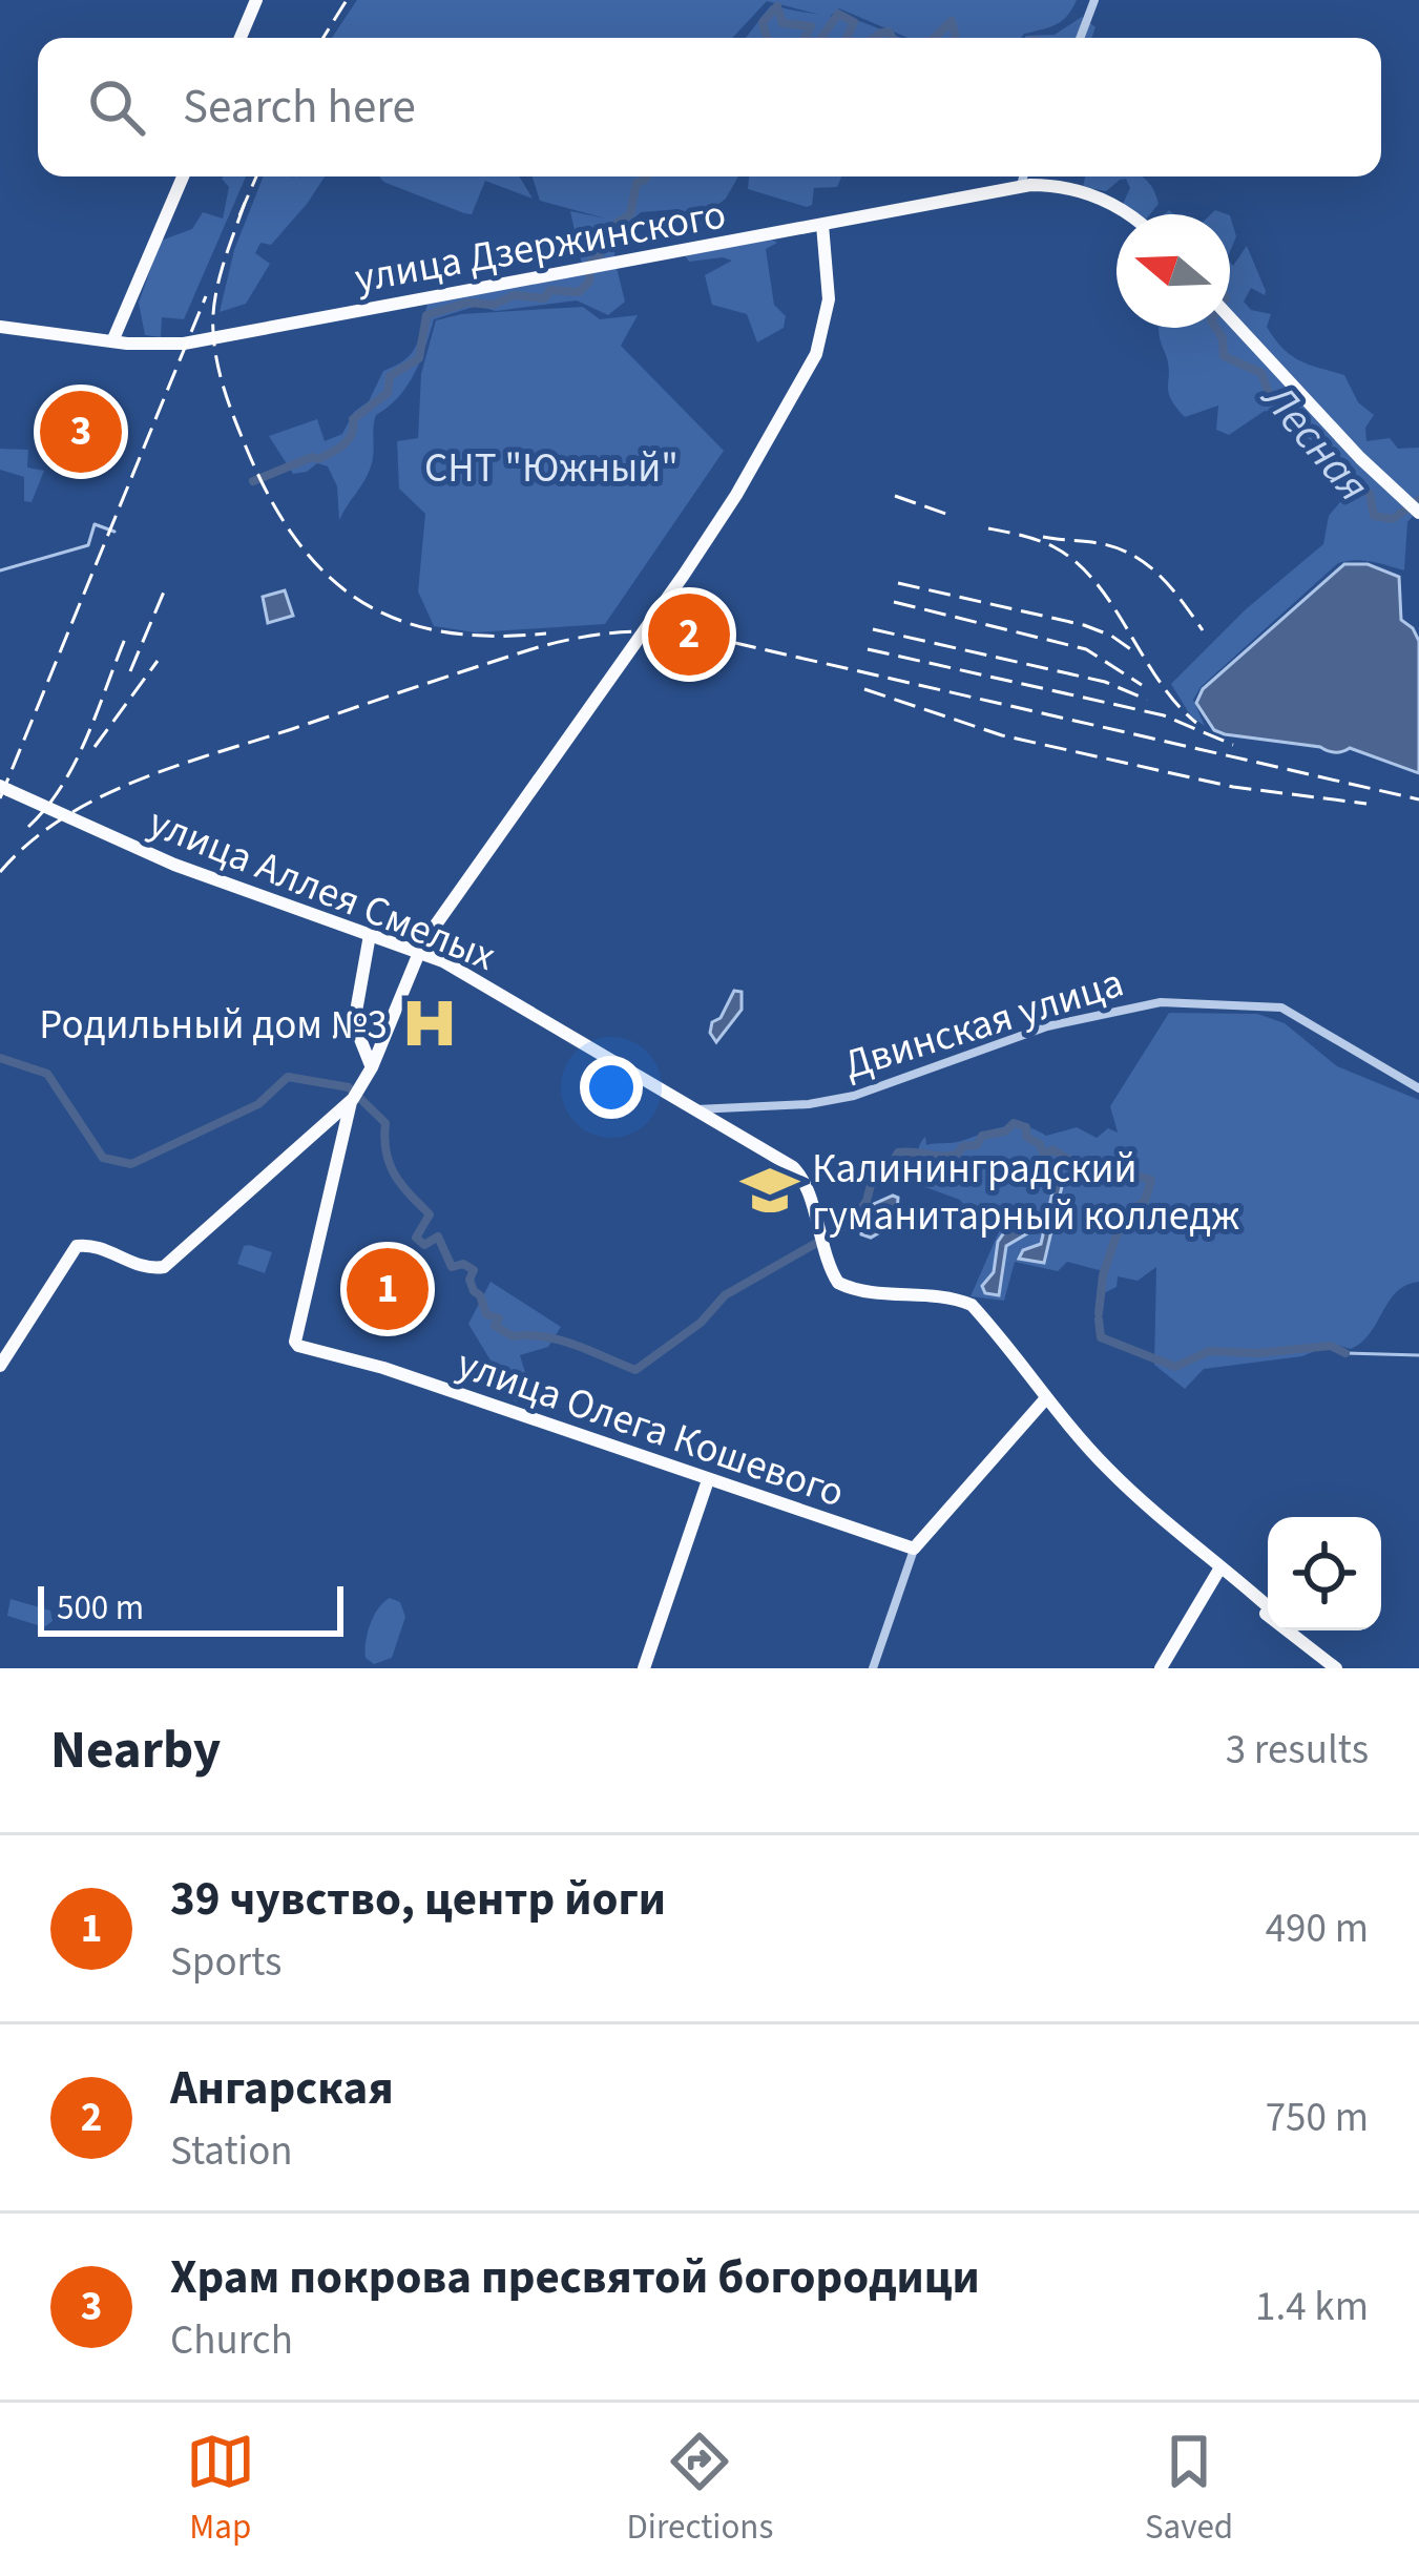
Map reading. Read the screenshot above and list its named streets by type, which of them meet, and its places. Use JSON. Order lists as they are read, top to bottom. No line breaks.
{"streets":{"main road":["улица Дзержинского","улица Аллея Смелых","улица Олега Кошевого"],"street":["Двинская улица"]},"crossings":[["улица Аллея Смелых","Двинская улица"]],"water":["Лесная"],"parks":["СНТ \"Южный\""],"places":{"hospital":["Родильный дом №3"],"school or university":["Калининградский гуманитарный колледж"]},"scale_bar":"500 m","north":"left","page":{"search":"Search here","pins":["3","2","1"],"scale":"500 m","heading":["Nearby","3 results"],"list":[{"mark":"1","name":"39 чувство, центр йоги","note":"Sports","value":"490 m"},{"mark":"2","name":"Ангарская","note":"Station","value":"750 m"},{"mark":"3","name":"Храм покрова пресвятой богородици","note":"Church","value":"1.4 km"}],"nav":["Map","Directions","Saved"]}}
